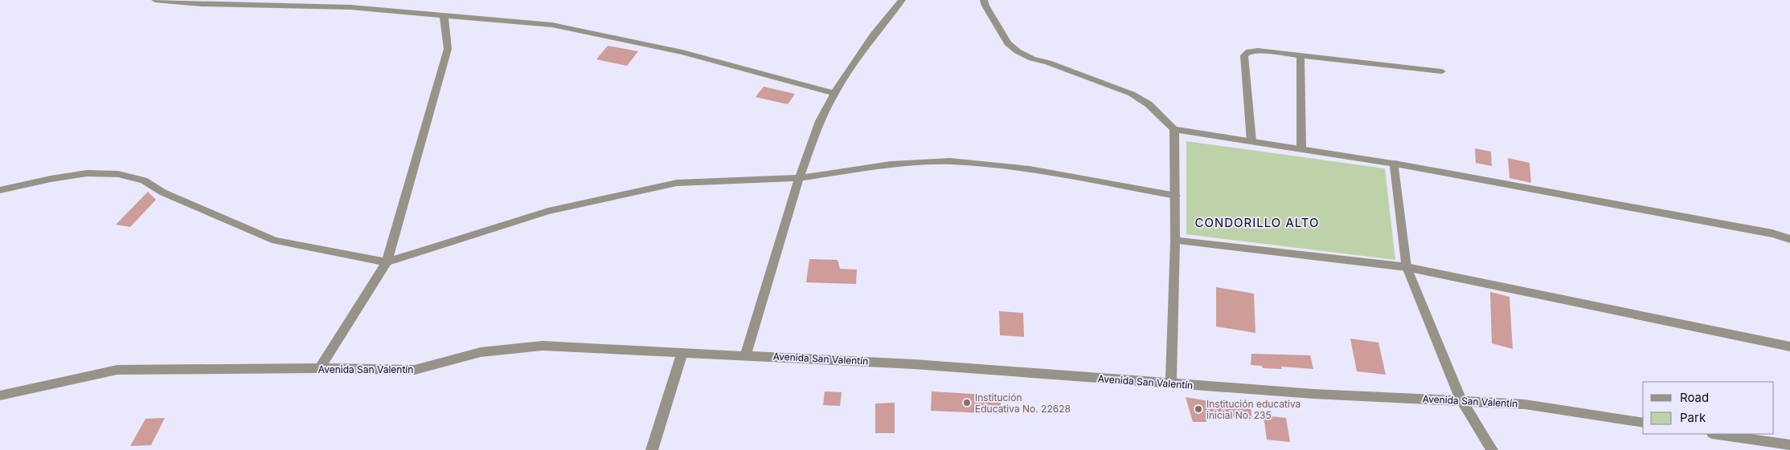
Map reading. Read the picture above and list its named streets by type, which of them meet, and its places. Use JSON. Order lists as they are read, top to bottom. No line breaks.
{"streets":{"street":["Avenida San Valentín"]},"districts":["CONDORILLO ALTO"],"places":["Institución Educativa No. 22628","Institución educativa inicial No. 235"],"legend":["Road","Park"]}
